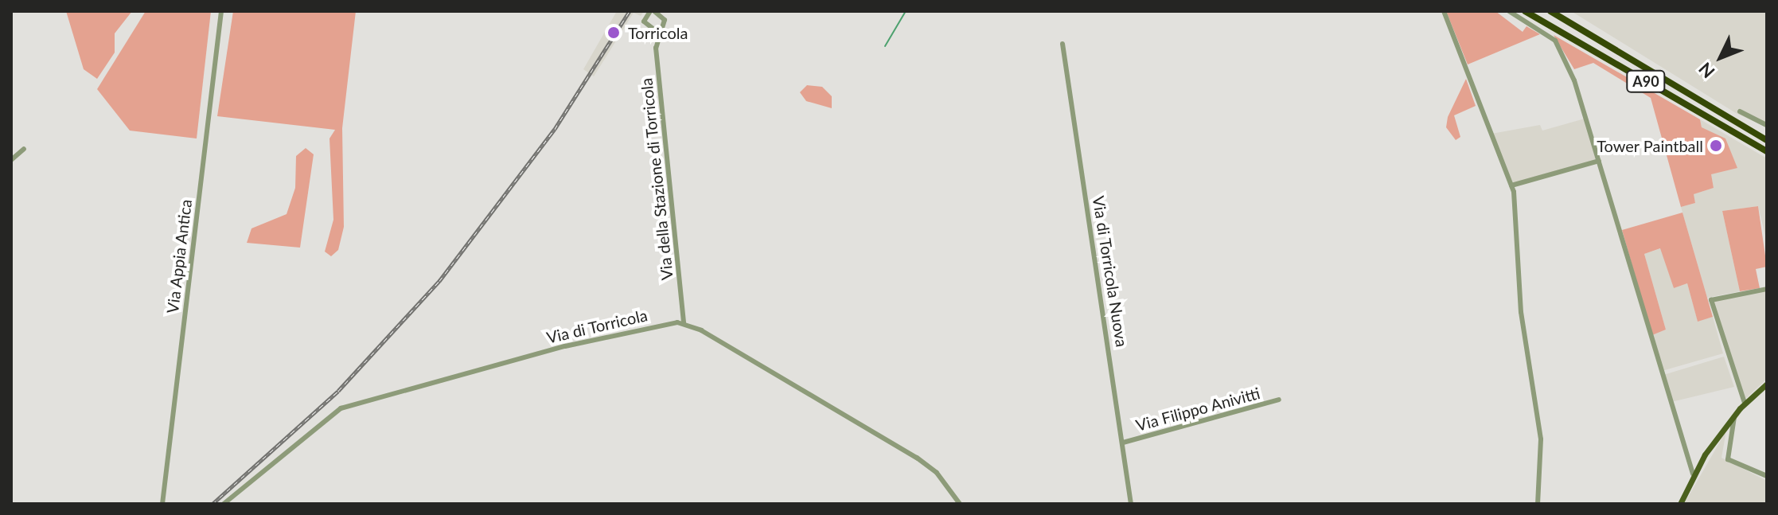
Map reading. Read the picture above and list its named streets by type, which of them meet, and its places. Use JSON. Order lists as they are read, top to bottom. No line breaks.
{"streets":{"highway":["A90"],"street":["Via della Stazione di Torricola","Via Appia Antica","Via di Torricola Nuova","Via di Torricola","Via Filippo Anivitti"]},"crossings":[["Via della Stazione di Torricola","Via di Torricola"],["Via di Torricola Nuova","Via Filippo Anivitti"]],"places":["Torricola","Tower Paintball"],"north":"bottom left"}
